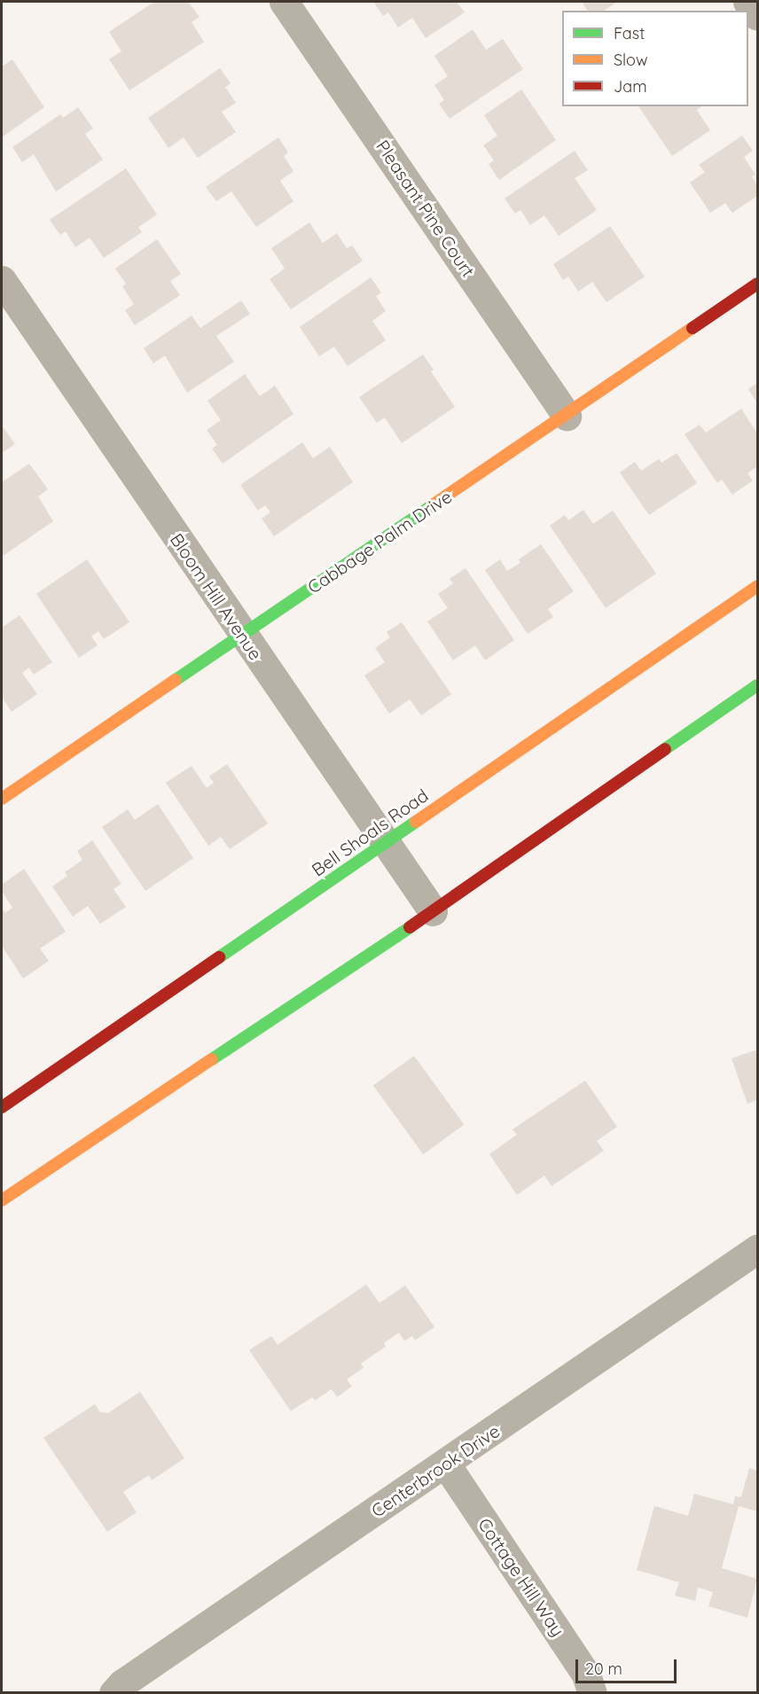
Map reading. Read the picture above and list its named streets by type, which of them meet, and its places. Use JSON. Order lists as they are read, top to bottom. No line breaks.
{"streets":{"main road":["Cabbage Palm Drive","Bell Shoals Road"],"street":["Pleasant Pine Court","Bloom Hill Avenue","Centerbrook Drive","Cottage Hill Way"]},"crossings":[["Pleasant Pine Court","Cabbage Palm Drive"],["Cabbage Palm Drive","Bloom Hill Avenue"],["Bloom Hill Avenue","Bell Shoals Road"],["Centerbrook Drive","Cottage Hill Way"]],"legend":["Fast","Slow","Jam"],"scale_bar":"20 m"}
